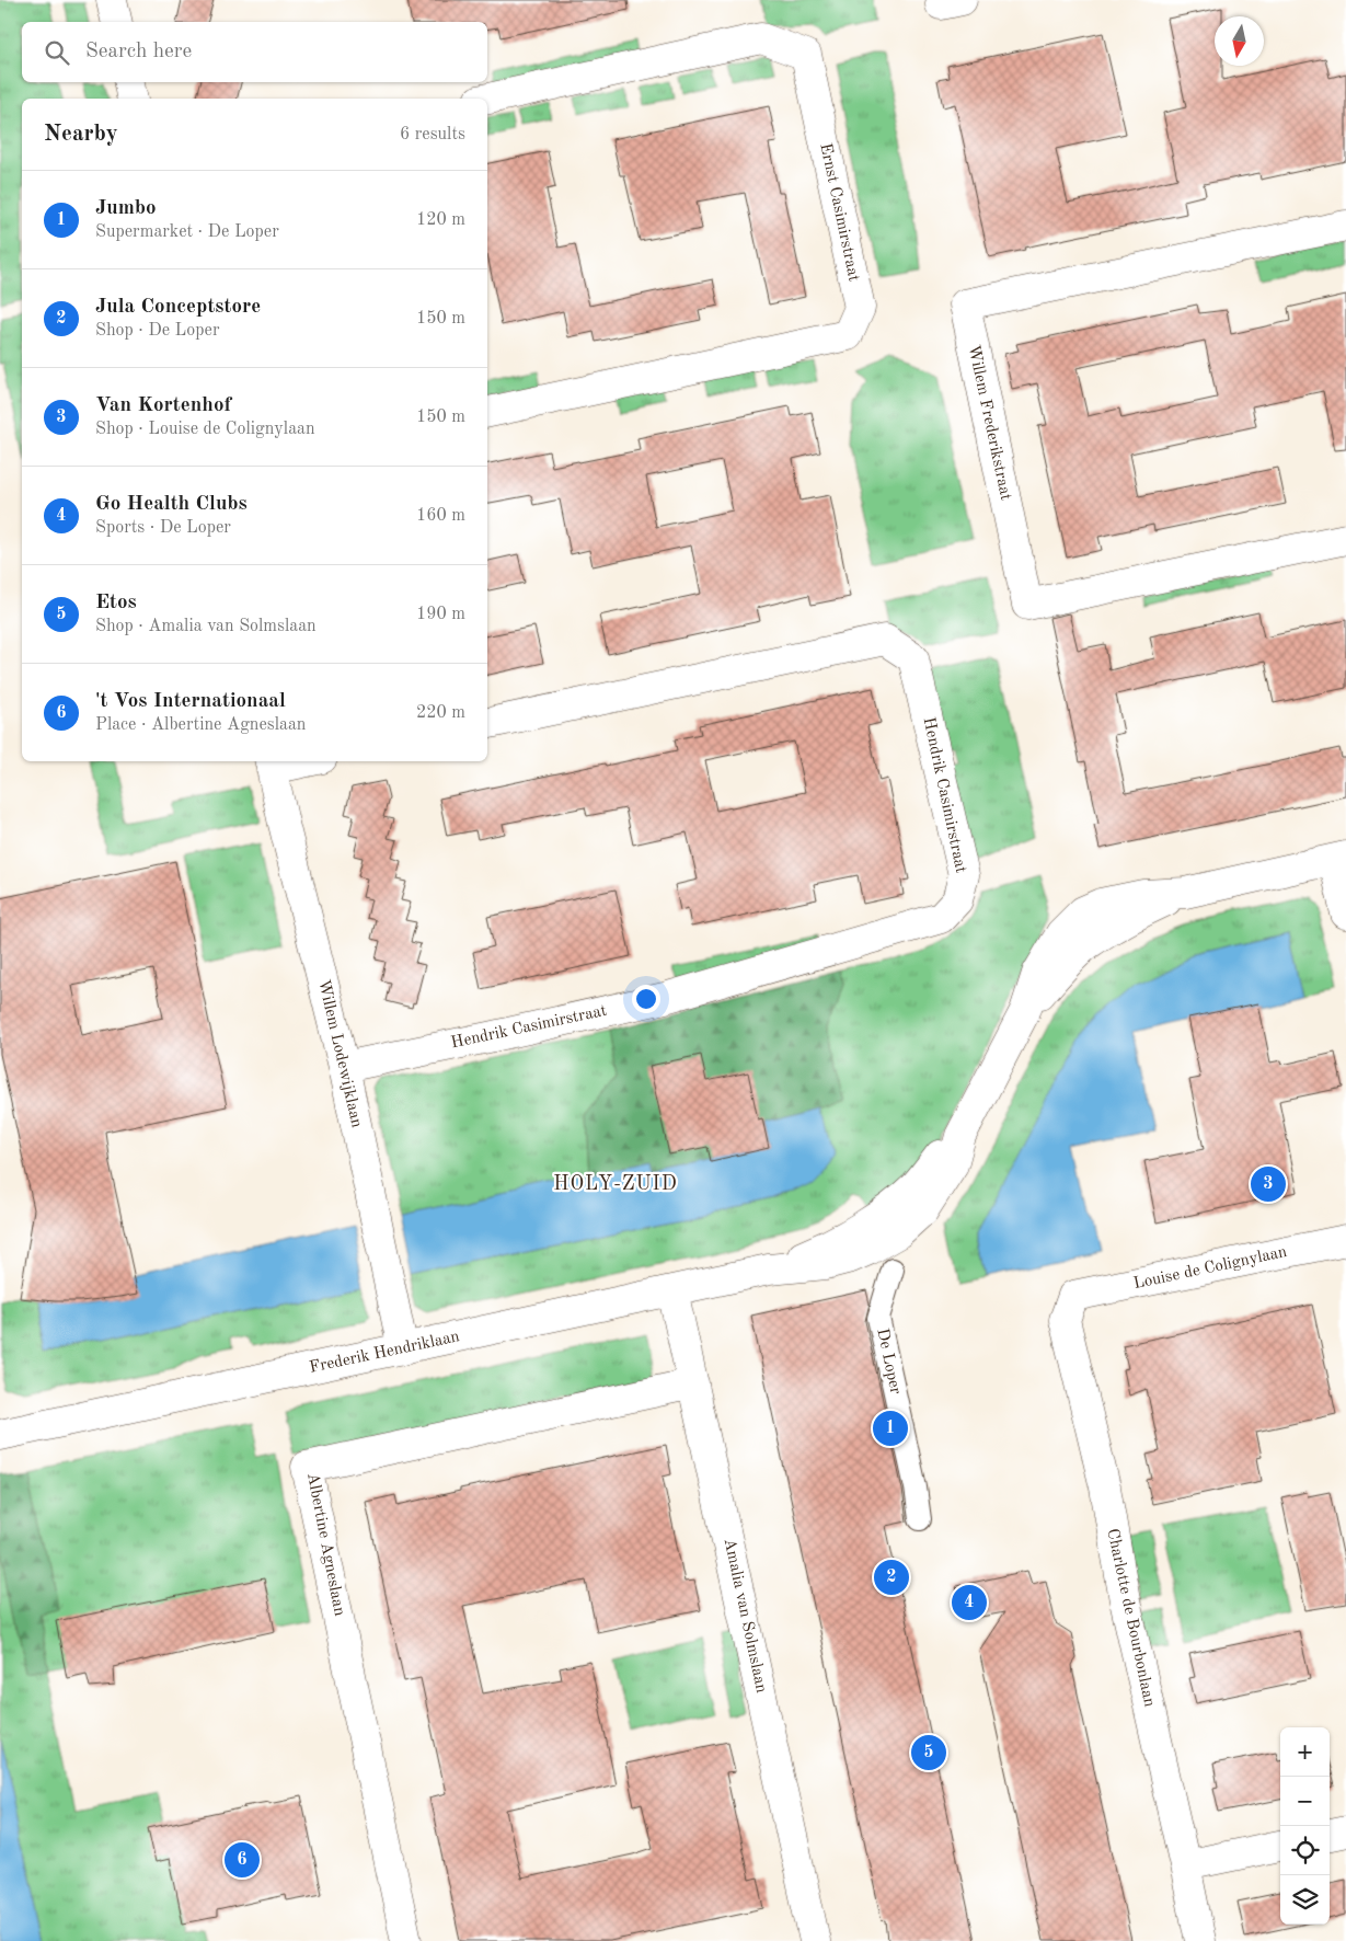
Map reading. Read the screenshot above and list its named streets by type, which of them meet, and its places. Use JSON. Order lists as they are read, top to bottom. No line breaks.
{"streets":{"street":["Ernst Casimirstraat","Willem Frederikstraat","Hendrik Casimirstraat","Willem Lodewijklaan","Louise de Colignylaan","Frederik Hendriklaan","De Loper","Albertine Agneslaan","Amalia van Solmslaan","Charlotte de Bourbonlaan"]},"crossings":[["Hendrik Casimirstraat","Willem Lodewijklaan"],["Willem Lodewijklaan","Frederik Hendriklaan"],["Louise de Colignylaan","Charlotte de Bourbonlaan"],["Frederik Hendriklaan","Amalia van Solmslaan"],["Albertine Agneslaan","Amalia van Solmslaan"]],"districts":["HOLY-ZUID"],"north":"bottom","page":{"search":"Search here","heading":["Nearby","6 results"],"list":[{"mark":"1","name":"Jumbo","note":"Supermarket · De Loper","value":"120 m"},{"mark":"2","name":"Jula Conceptstore","note":"Shop · De Loper","value":"150 m"},{"mark":"3","name":"Van Kortenhof","note":"Shop · Louise de Colignylaan","value":"150 m"},{"mark":"4","name":"Go Health Clubs","note":"Sports · De Loper","value":"160 m"},{"mark":"5","name":"Etos","note":"Shop · Amalia van Solmslaan","value":"190 m"},{"mark":"6","name":"'t Vos Internationaal","note":"Place · Albertine Agneslaan","value":"220 m"}],"pins":["3","1","2","4","5","6"],"map_buttons":["+","−"]}}
